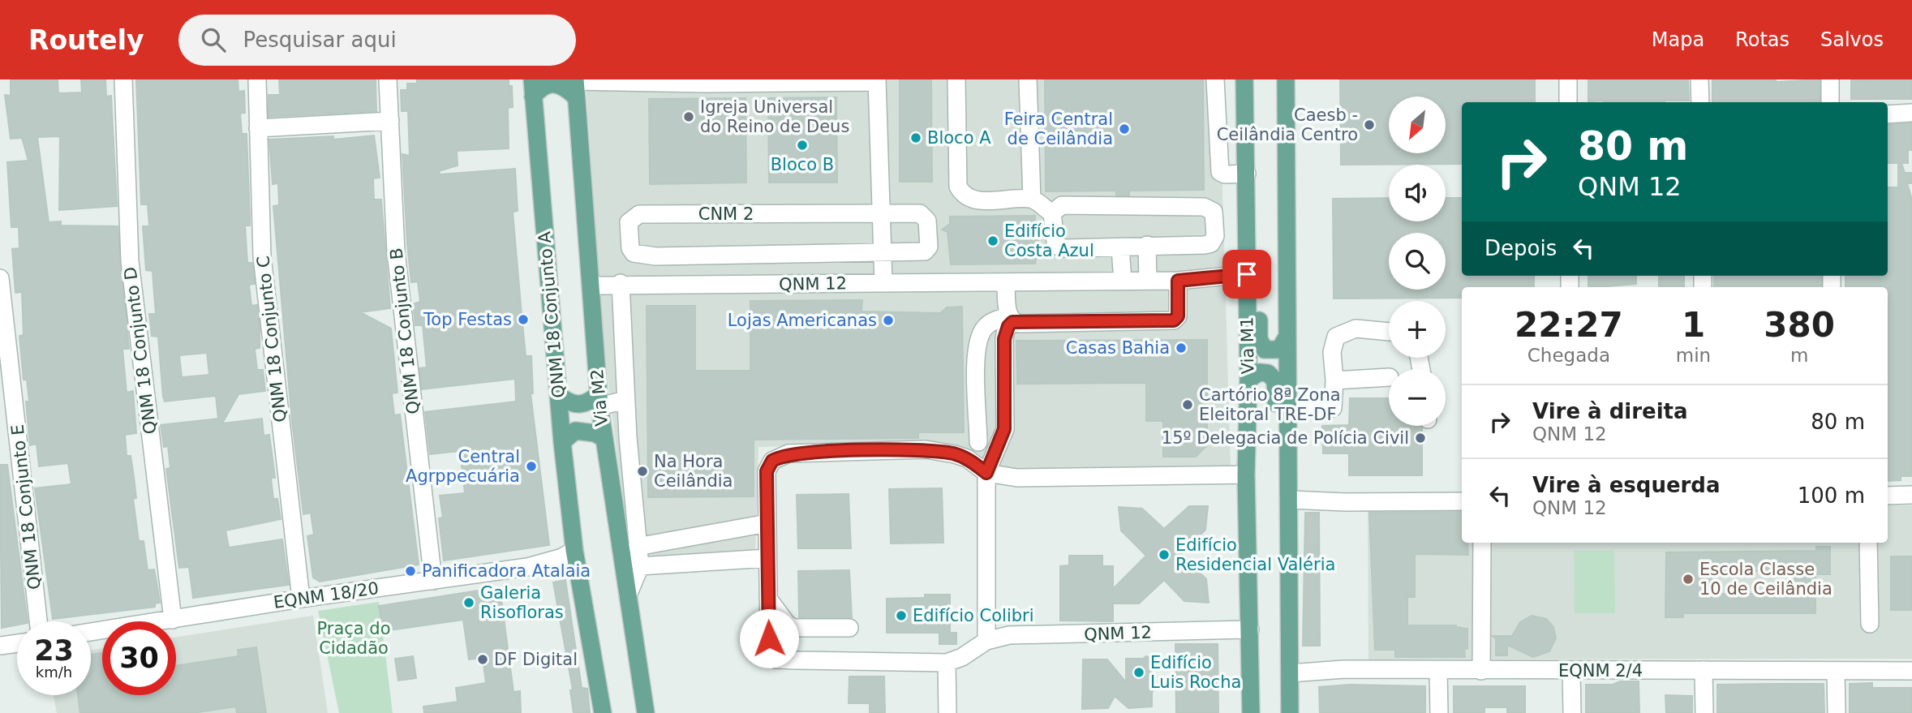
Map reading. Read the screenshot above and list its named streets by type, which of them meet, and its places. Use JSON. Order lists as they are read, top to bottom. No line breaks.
{"streets":{"main road":["QNM 18 Conjunto A","Via M1","Via M2"],"street":["CNM 2","QNM 12","QNM 18 Conjunto B","QNM 18 Conjunto C","QNM 18 Conjunto D","QNM 18 Conjunto E","EQNM 18/20","EQNM 2/4"]},"crossings":[["QNM 12","Via M1"],["QNM 12","Via M2"],["QNM 18 Conjunto A","EQNM 18/20"],["QNM 18 Conjunto B","EQNM 18/20"],["QNM 18 Conjunto C","EQNM 18/20"],["QNM 18 Conjunto D","EQNM 18/20"]],"parks":["Praça do Cidadão"],"places":["Igreja Universal do Reino de Deus","Caesb - Ceilândia Centro","Feira Central de Ceilândia","Bloco A","Bloco B","Edifício Costa Azul","Top Festas","Lojas Americanas","Casas Bahia","Cartório 8ª Zona Eleitoral TRE-DF","15º Delegacia de Polícia Civil","Central Agrppecuária","Na Hora Ceilândia","Edifício Residencial Valéria","Panificadora Atalaia","Escola Classe 10 de Ceilândia","Galeria Risofloras","Edifício Colibri","DF Digital","Edifício Luis Rocha"],"north":"bottom left","page":{"header":"Routely","search":"Pesquisar aqui","nav":["Mapa","Rotas","Salvos"],"map_buttons":["+","−"],"turn":["80 m","QNM 12"],"then":"Depois","eta":["22:27","Chegada","1","min","380","m"],"list":[{"name":"Vire à direita","note":"QNM 12","value":"80 m"},{"name":"Vire à esquerda","note":"QNM 12","value":"100 m"}],"speed":"23 km/h","limit":"30"}}
